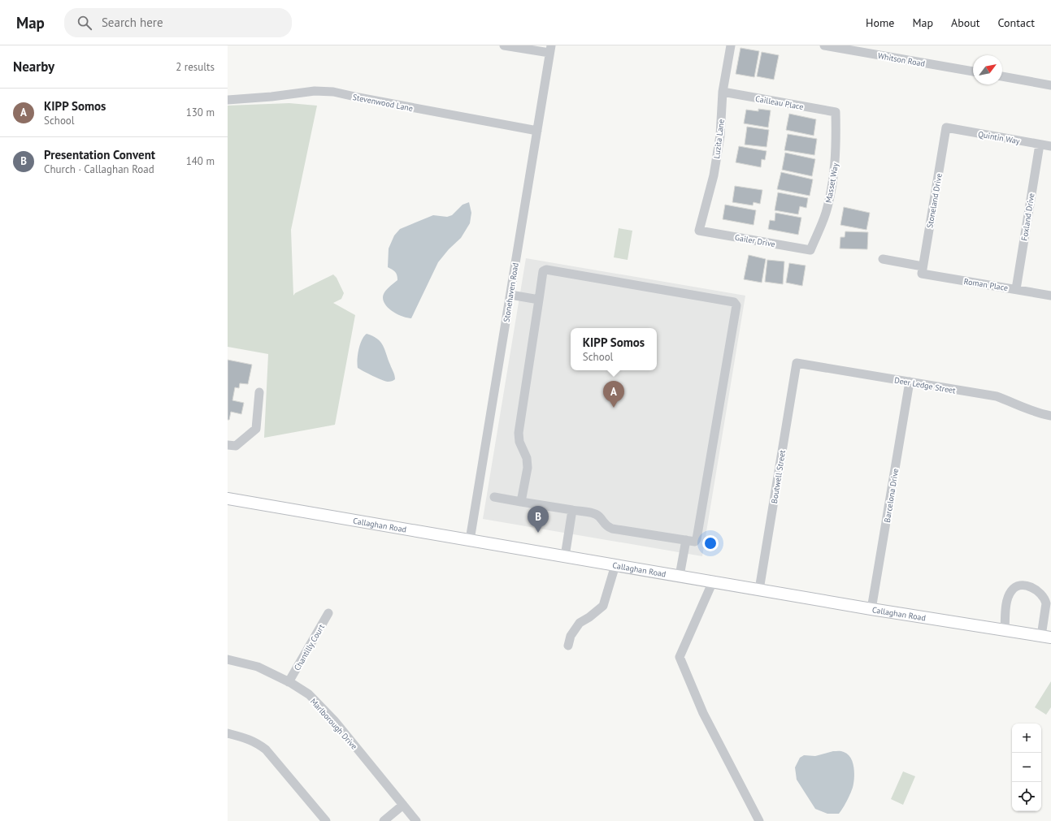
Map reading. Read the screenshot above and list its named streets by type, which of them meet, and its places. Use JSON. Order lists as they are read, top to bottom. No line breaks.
{"streets":{"main road":["Callaghan Road"],"street":["Whitson Road","Stevenwood Lane","Cailleau Place","Quintin Way","Luzita Lane","Masset Way","Stoneland Drive","Foxland Drive","Gailer Drive","Roman Place","Stonehaven Road","Deer Ledge Street","Boutwell Street","Barcelona Drive","Chantilly Court","Marlborough Drive"]},"crossings":[["Stevenwood Lane","Stonehaven Road"],["Cailleau Place","Luzita Lane"],["Cailleau Place","Masset Way"],["Quintin Way","Stoneland Drive"],["Quintin Way","Foxland Drive"],["Luzita Lane","Gailer Drive"],["Masset Way","Gailer Drive"],["Stoneland Drive","Roman Place"],["Foxland Drive","Roman Place"],["Stonehaven Road","Callaghan Road"],["Deer Ledge Street","Boutwell Street"],["Deer Ledge Street","Barcelona Drive"],["Boutwell Street","Callaghan Road"],["Barcelona Drive","Callaghan Road"],["Chantilly Court","Marlborough Drive"]],"north":"top right","page":{"header":"Map","search":"Search here","nav":["Home","Map","About","Contact"],"heading":["Nearby","2 results"],"list":[{"mark":"A","name":"KIPP Somos","note":"School","value":"130 m"},{"mark":"B","name":"Presentation Convent","note":"Church · Callaghan Road","value":"140 m"}],"popup":["KIPP Somos","School"],"pins":["A","B"],"map_buttons":["+","−"]}}
